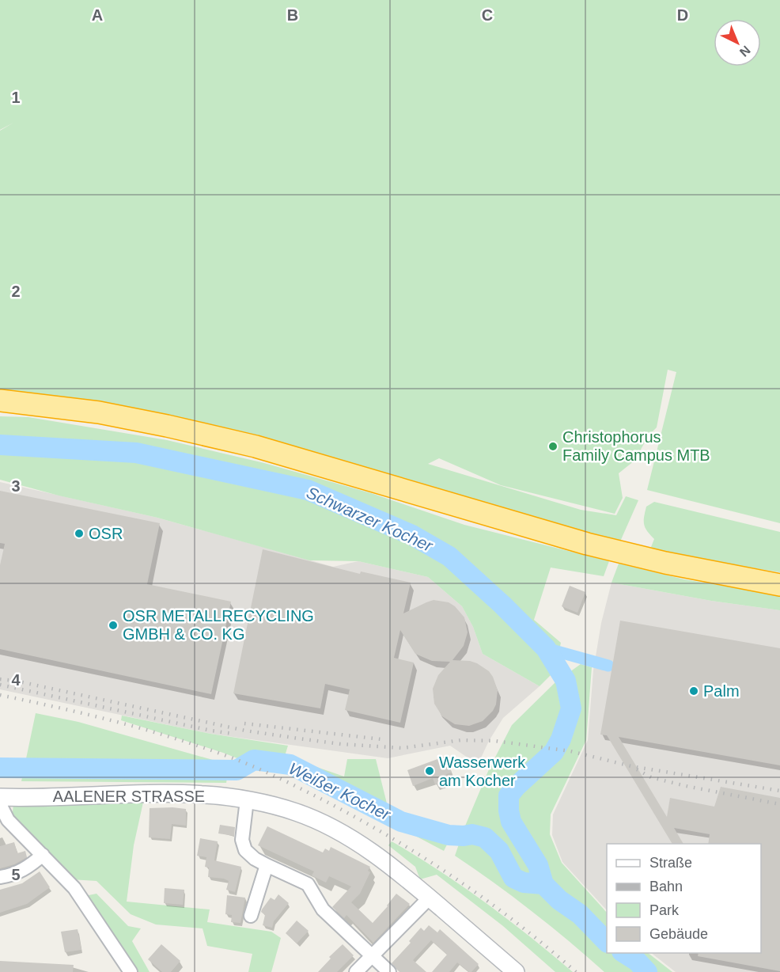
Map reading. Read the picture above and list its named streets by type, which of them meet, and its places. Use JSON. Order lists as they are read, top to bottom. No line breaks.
{"streets":{"street":["AALENER STRASSE"]},"water":["Schwarzer Kocher","Weißer Kocher"],"places":["Christophorus Family Campus MTB","OSR","OSR METALLRECYCLING GMBH & CO. KG","Palm","Wasserwerk am Kocher"],"legend":["Straße","Bahn","Park","Gebäude"],"north":"bottom right","grid":{"columns":["A","B","C","D"],"rows":["1","2","3","4","5"]}}
